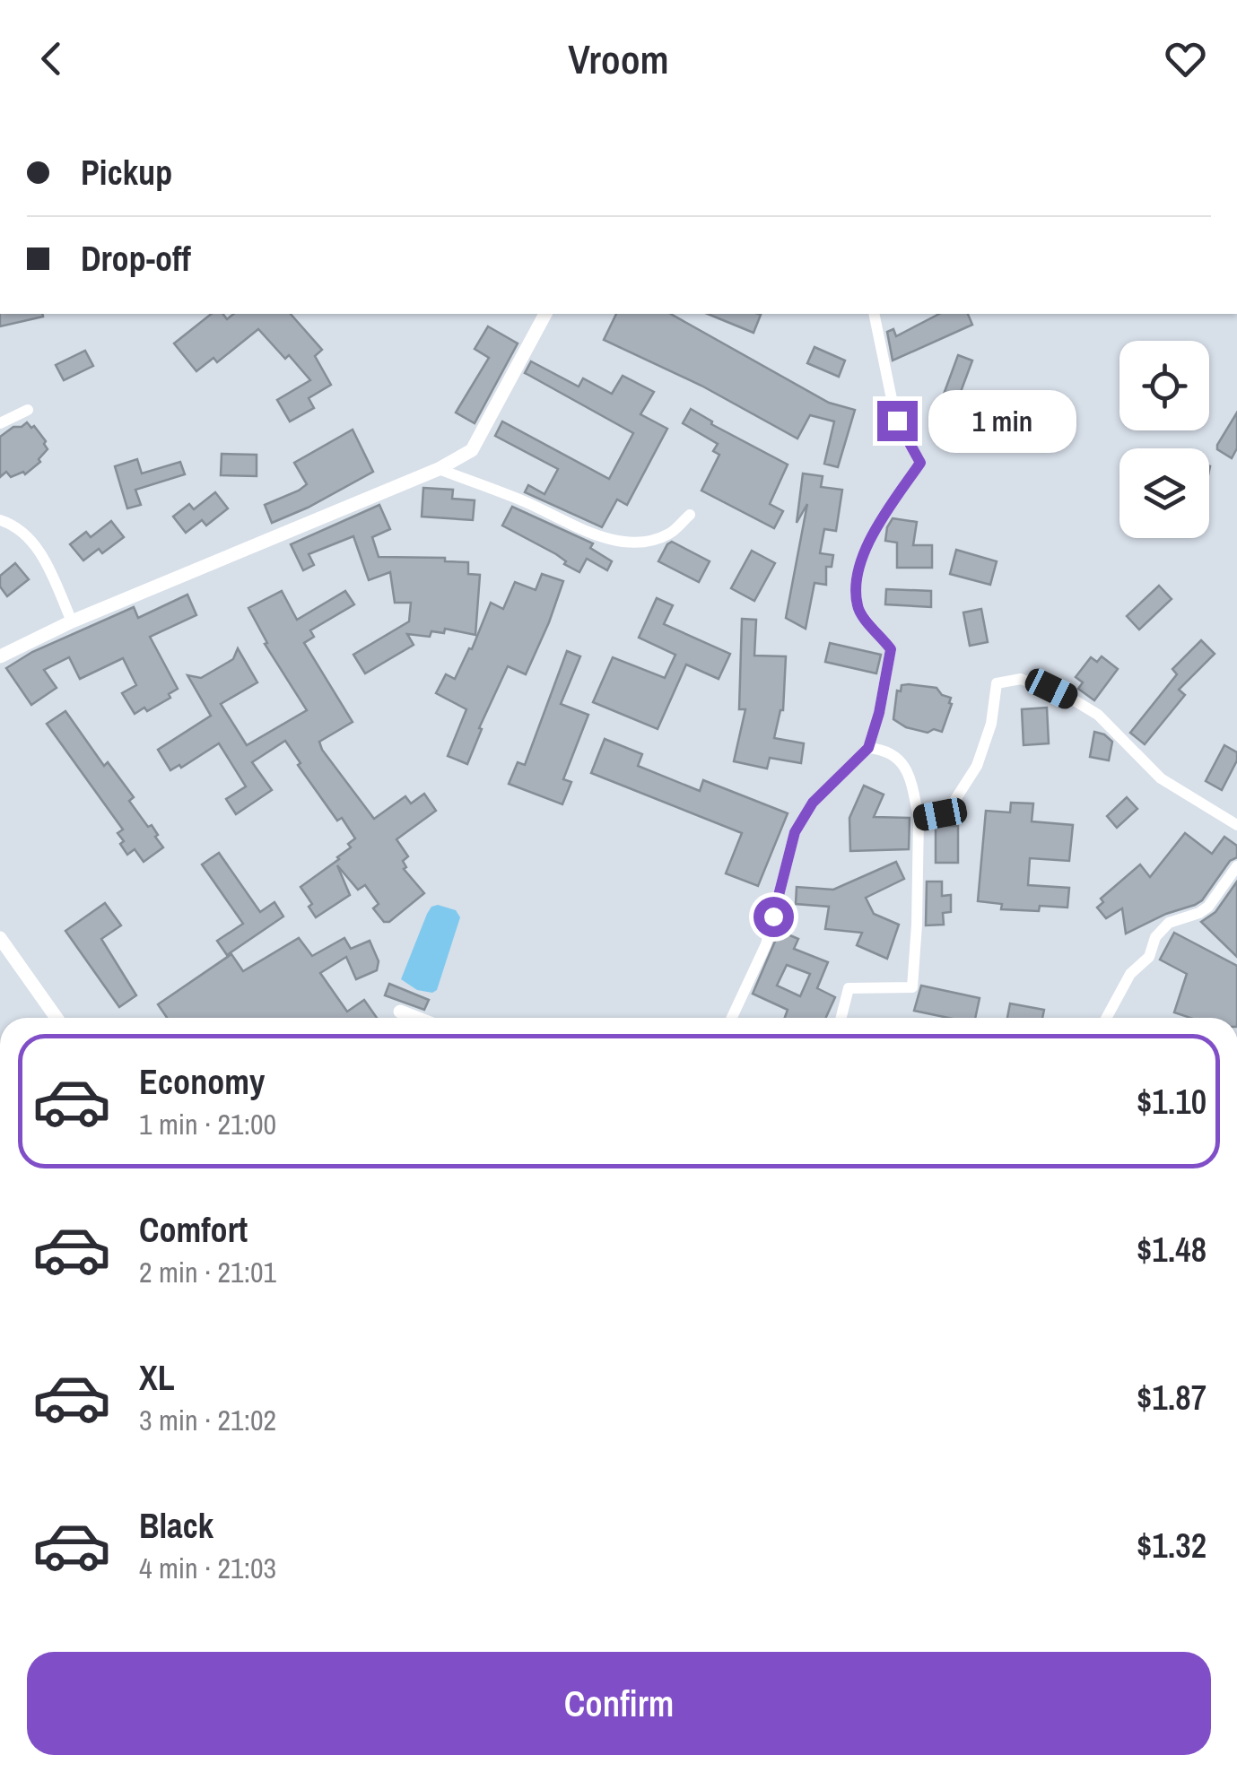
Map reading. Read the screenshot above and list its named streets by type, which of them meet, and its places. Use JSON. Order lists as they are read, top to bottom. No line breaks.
{"page":{"header":"Vroom","banner":["Pickup","Drop-off"],"bubble":"1 min","list":[{"name":"Economy","note":"1 min · 21:00","value":"$1.10"},{"name":"Comfort","note":"2 min · 21:01","value":"$1.48"},{"name":"XL","note":"3 min · 21:02","value":"$1.87"},{"name":"Black","note":"4 min · 21:03","value":"$1.32"}],"buttons":"Confirm"}}
